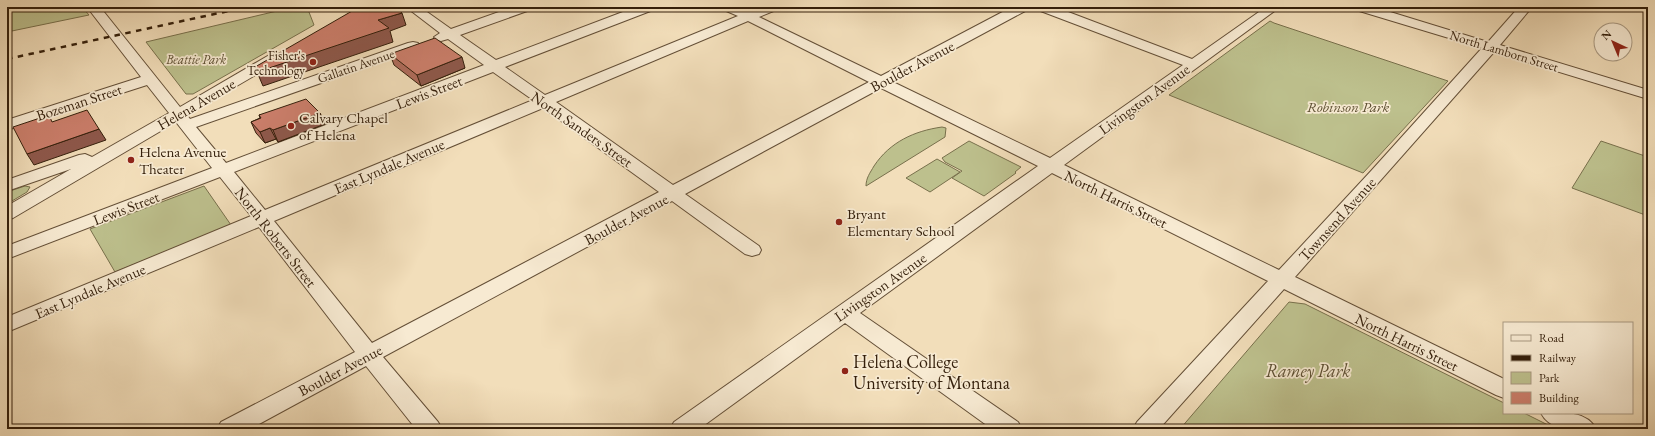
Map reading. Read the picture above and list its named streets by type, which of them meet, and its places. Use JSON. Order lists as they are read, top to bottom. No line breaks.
{"streets":{"street":["North Lamborn Street","Gallatin Avenue","Boulder Avenue","Lewis Street","Livingston Avenue","Bozeman Street","Helena Avenue","North Sanders Street","East Lyndale Avenue","North Harris Street","Townsend Avenue","North Roberts Street"]},"crossings":[["North Lamborn Street","Townsend Avenue"],["Gallatin Avenue","Helena Avenue"],["Gallatin Avenue","North Sanders Street"],["Gallatin Avenue","North Roberts Street"],["Boulder Avenue","North Sanders Street"],["Boulder Avenue","North Harris Street"],["Boulder Avenue","North Roberts Street"],["Lewis Street","North Sanders Street"],["Lewis Street","North Roberts Street"],["Livingston Avenue","North Harris Street"],["Bozeman Street","North Roberts Street"],["Helena Avenue","North Roberts Street"],["North Sanders Street","East Lyndale Avenue"],["East Lyndale Avenue","North Harris Street"],["East Lyndale Avenue","North Roberts Street"],["North Harris Street","Townsend Avenue"]],"parks":["Beattie Park","Robinson Park","Ramey Park"],"places":["Fisher's Technology","Calvary Chapel of Helena","Helena Avenue Theater","Bryant Elementary School","Helena College University of Montana"],"legend":["Road","Railway","Park","Building"],"north":"top left"}
